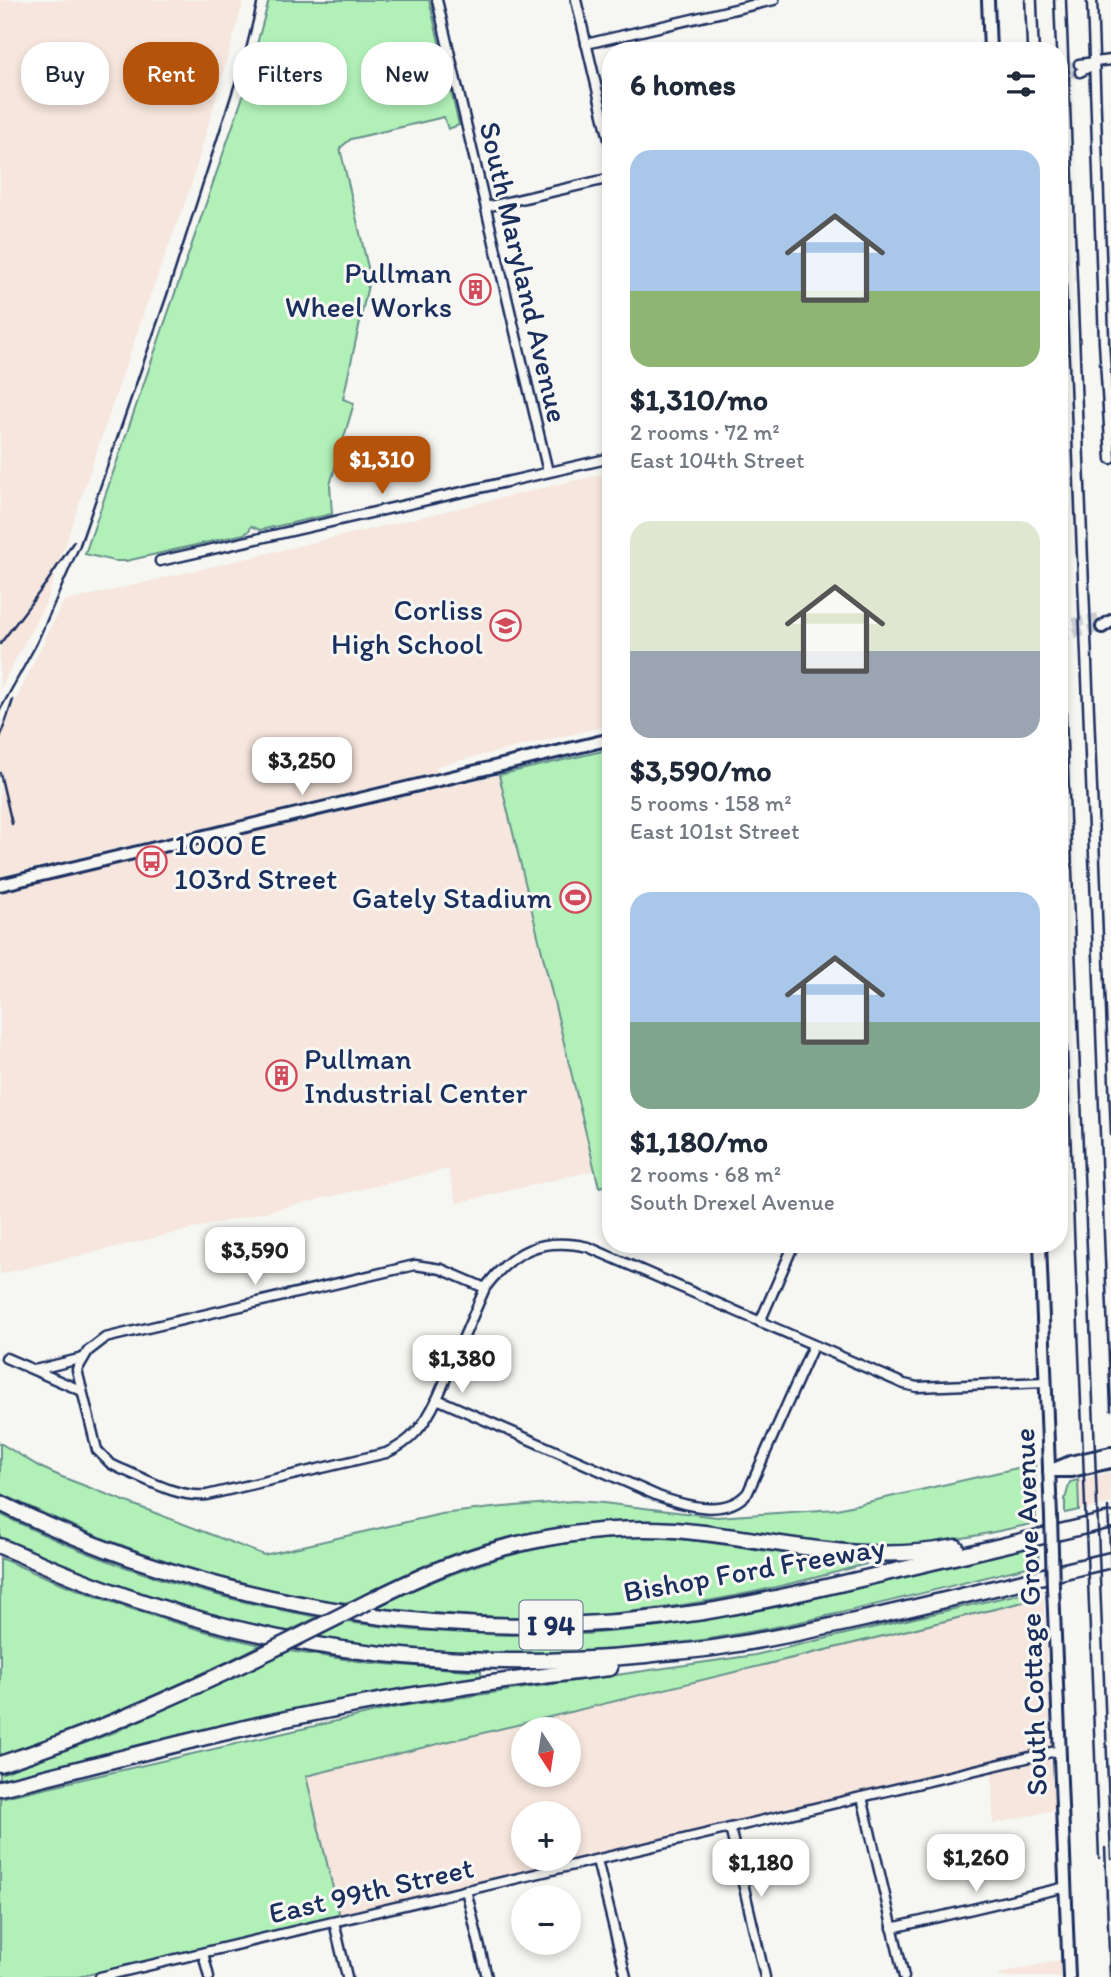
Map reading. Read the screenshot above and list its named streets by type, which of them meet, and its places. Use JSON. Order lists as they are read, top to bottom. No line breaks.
{"streets":{"highway":["Bishop Ford Freeway","I 94"],"street":["South Maryland Avenue","South Cottage Grove Avenue","East 99th Street"]},"crossings":[["South Cottage Grove Avenue","East 99th Street"]],"places":{"building":["Pullman Wheel Works","Pullman Industrial Center"],"school or university":["Corliss High School"],"bus stop":["1000 E 103rd Street"],"sports":["Gately Stadium"]},"north":"bottom","page":{"chip":["Buy","Rent","Filters","New"],"heading":"6 homes","list":[{"name":"$1,310/mo","note":"2 rooms · 72 m² · East 104th Street"},{"name":"$3,590/mo","note":"5 rooms · 158 m² · East 101st Street"},{"name":"$1,180/mo","note":"2 rooms · 68 m² · South Drexel Avenue"}],"price":["$1,310","$3,250","$3,590","$1,380","$1,260","$1,180"],"map_buttons":["+","−"]}}
